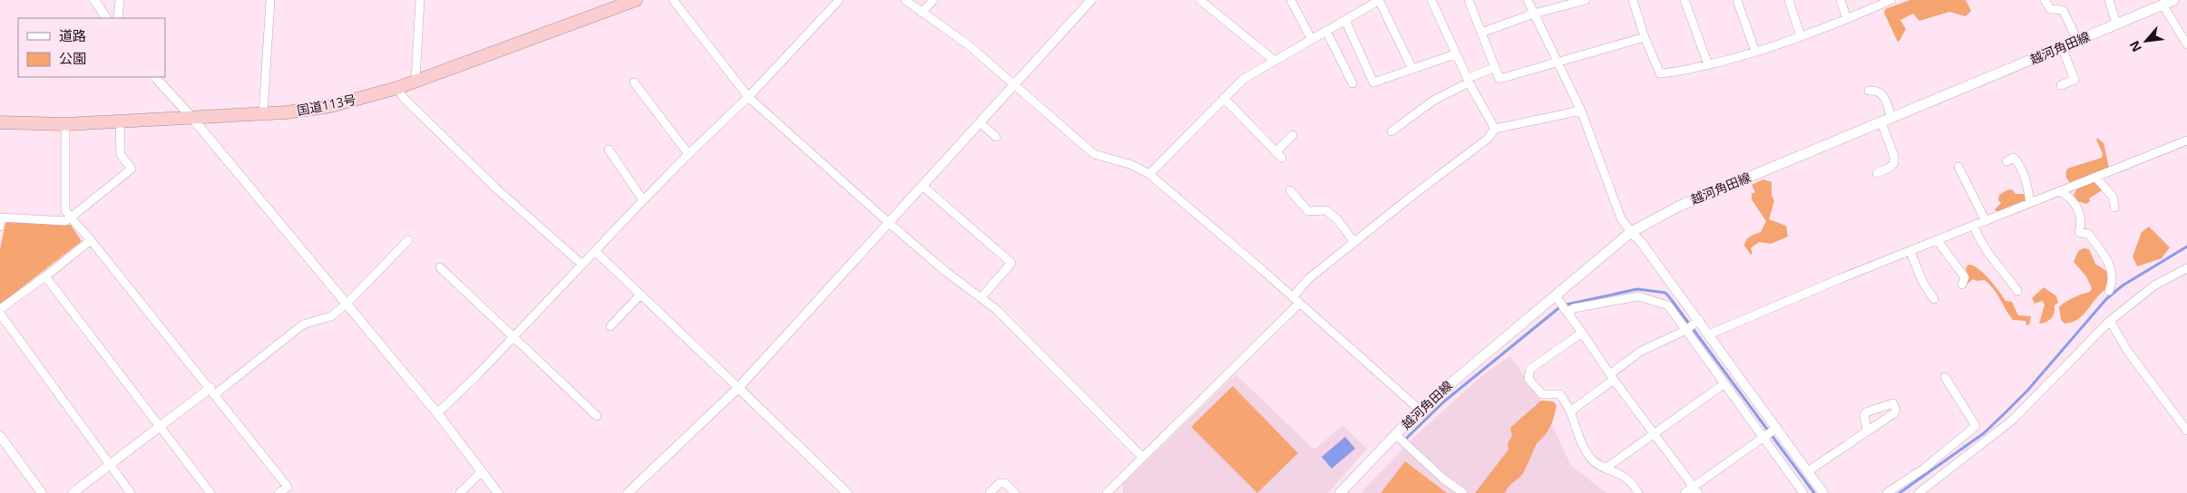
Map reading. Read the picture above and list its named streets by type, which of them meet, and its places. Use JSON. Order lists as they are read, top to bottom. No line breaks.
{"streets":{"highway":["国道113号"],"main road":["越河角田線"]},"legend":["道路","公園"],"north":"bottom left"}
